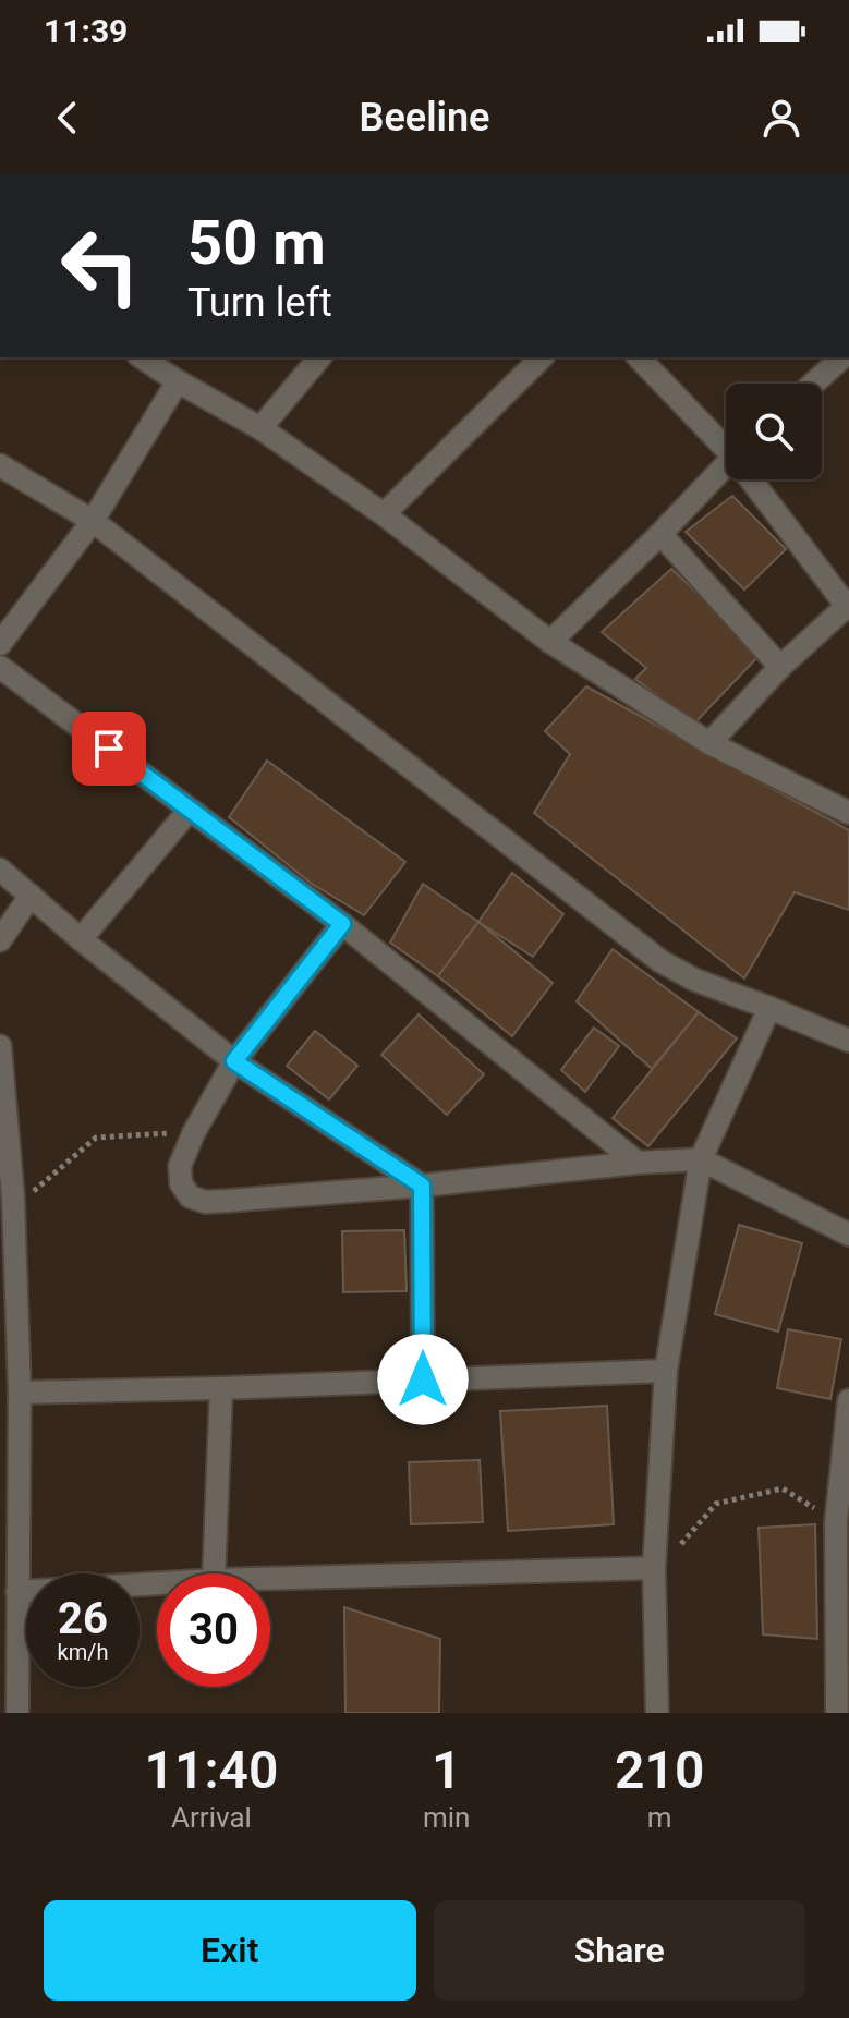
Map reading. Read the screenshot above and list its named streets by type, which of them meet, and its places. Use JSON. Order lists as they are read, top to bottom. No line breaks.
{"page":{"status":"11:39","header":"Beeline","turn":["50 m","Turn left"],"speed":"26 km/h","limit":"30","eta":["11:40","Arrival","1","min","210","m"],"buttons":["Exit","Share"]}}
